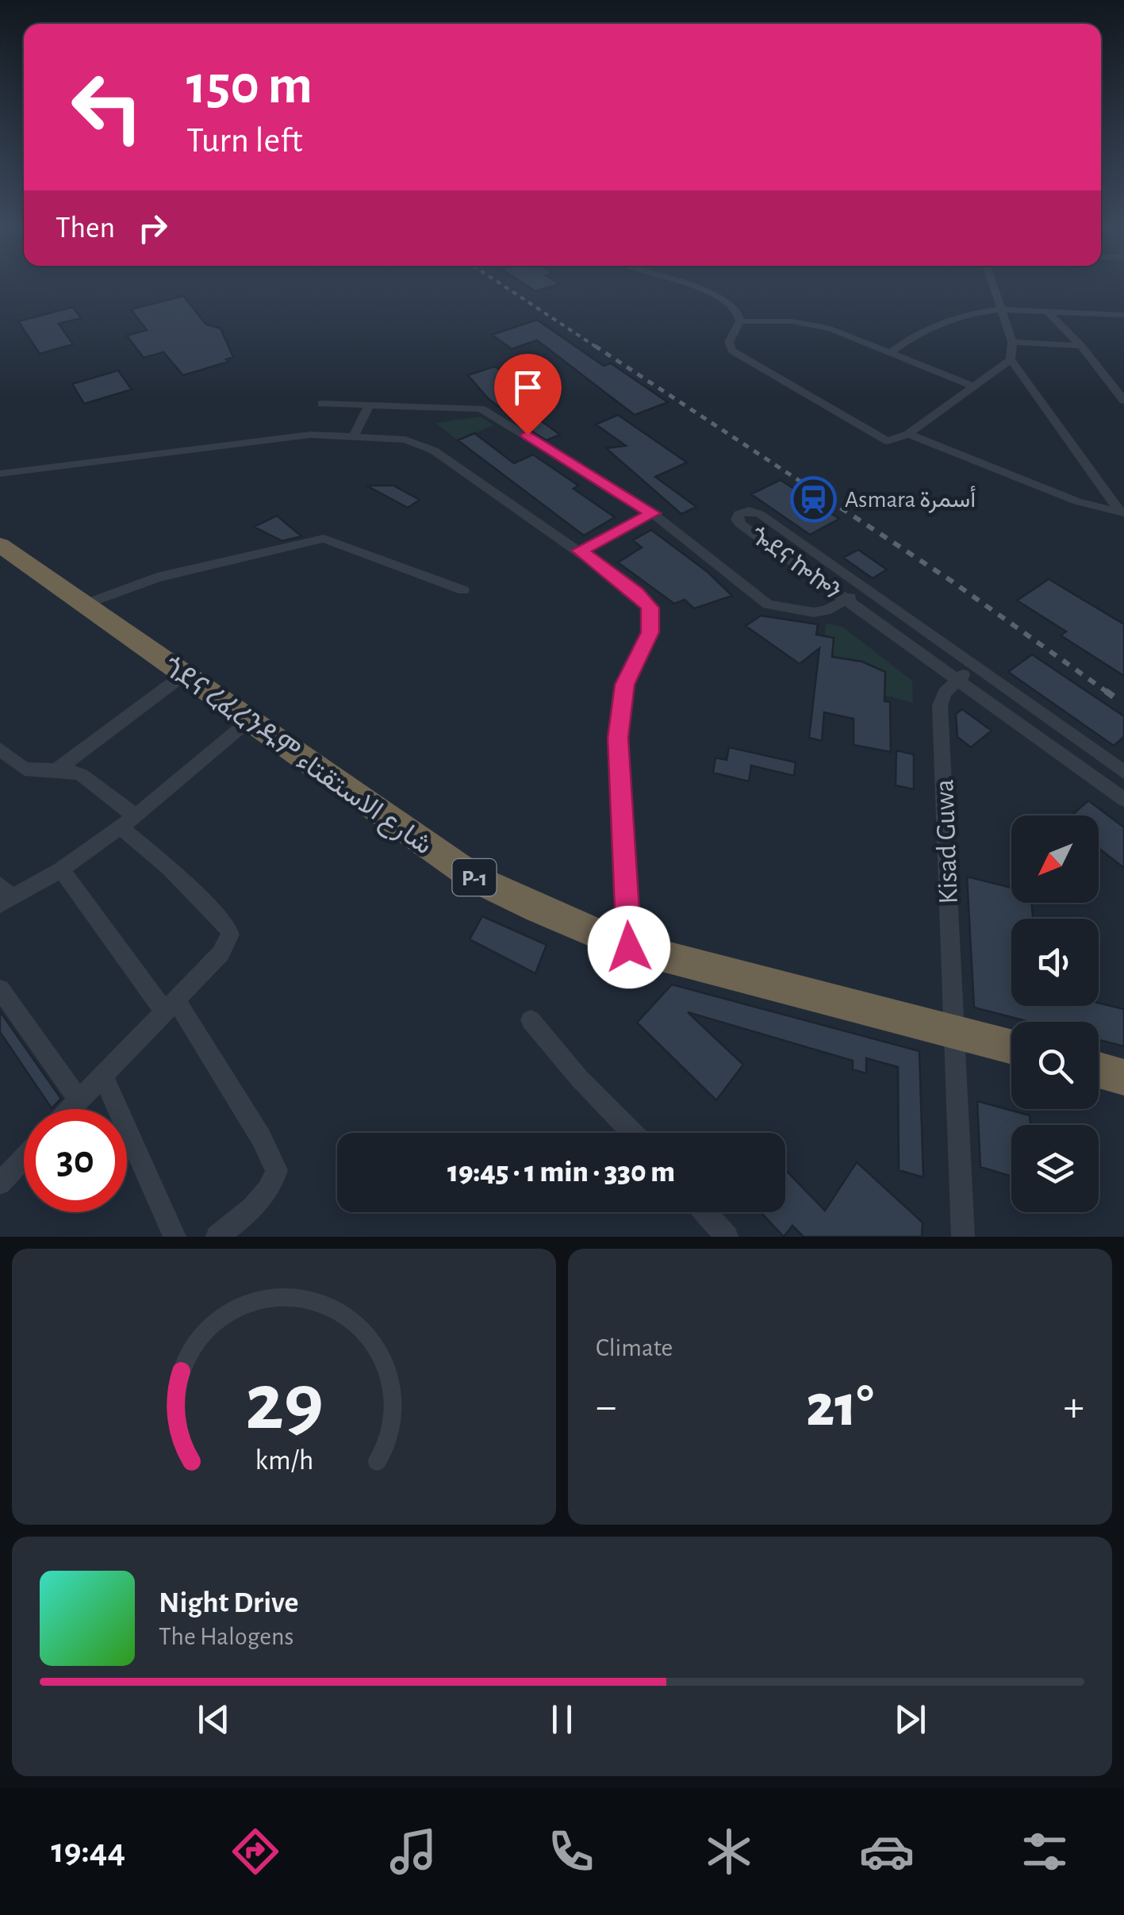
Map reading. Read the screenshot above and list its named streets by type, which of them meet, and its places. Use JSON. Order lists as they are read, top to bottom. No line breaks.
{"streets":{"highway":["ጎደና ረፈረንዱም شارع الاستقتاء","P-1"],"street":["ጐደና ኰኰን","Kisad Guwa"]},"crossings":[["ጐደና ኰኰን","Kisad Guwa"],["ጎደና ረፈረንዱም شارع الاستقتاء","Kisad Guwa"]],"places":{"station":["Asmara أسمرة"]},"north":"bottom left","page":{"turn":["150 m","Turn left"],"then":"Then","limit":"30","trip":"19:45 · 1 min · 330 m","tile":"Climate","heat":["−","21°","+"],"song":["Night Drive","The Halogens"],"tabs":"19:44","gauge":["29","km/h"]}}
